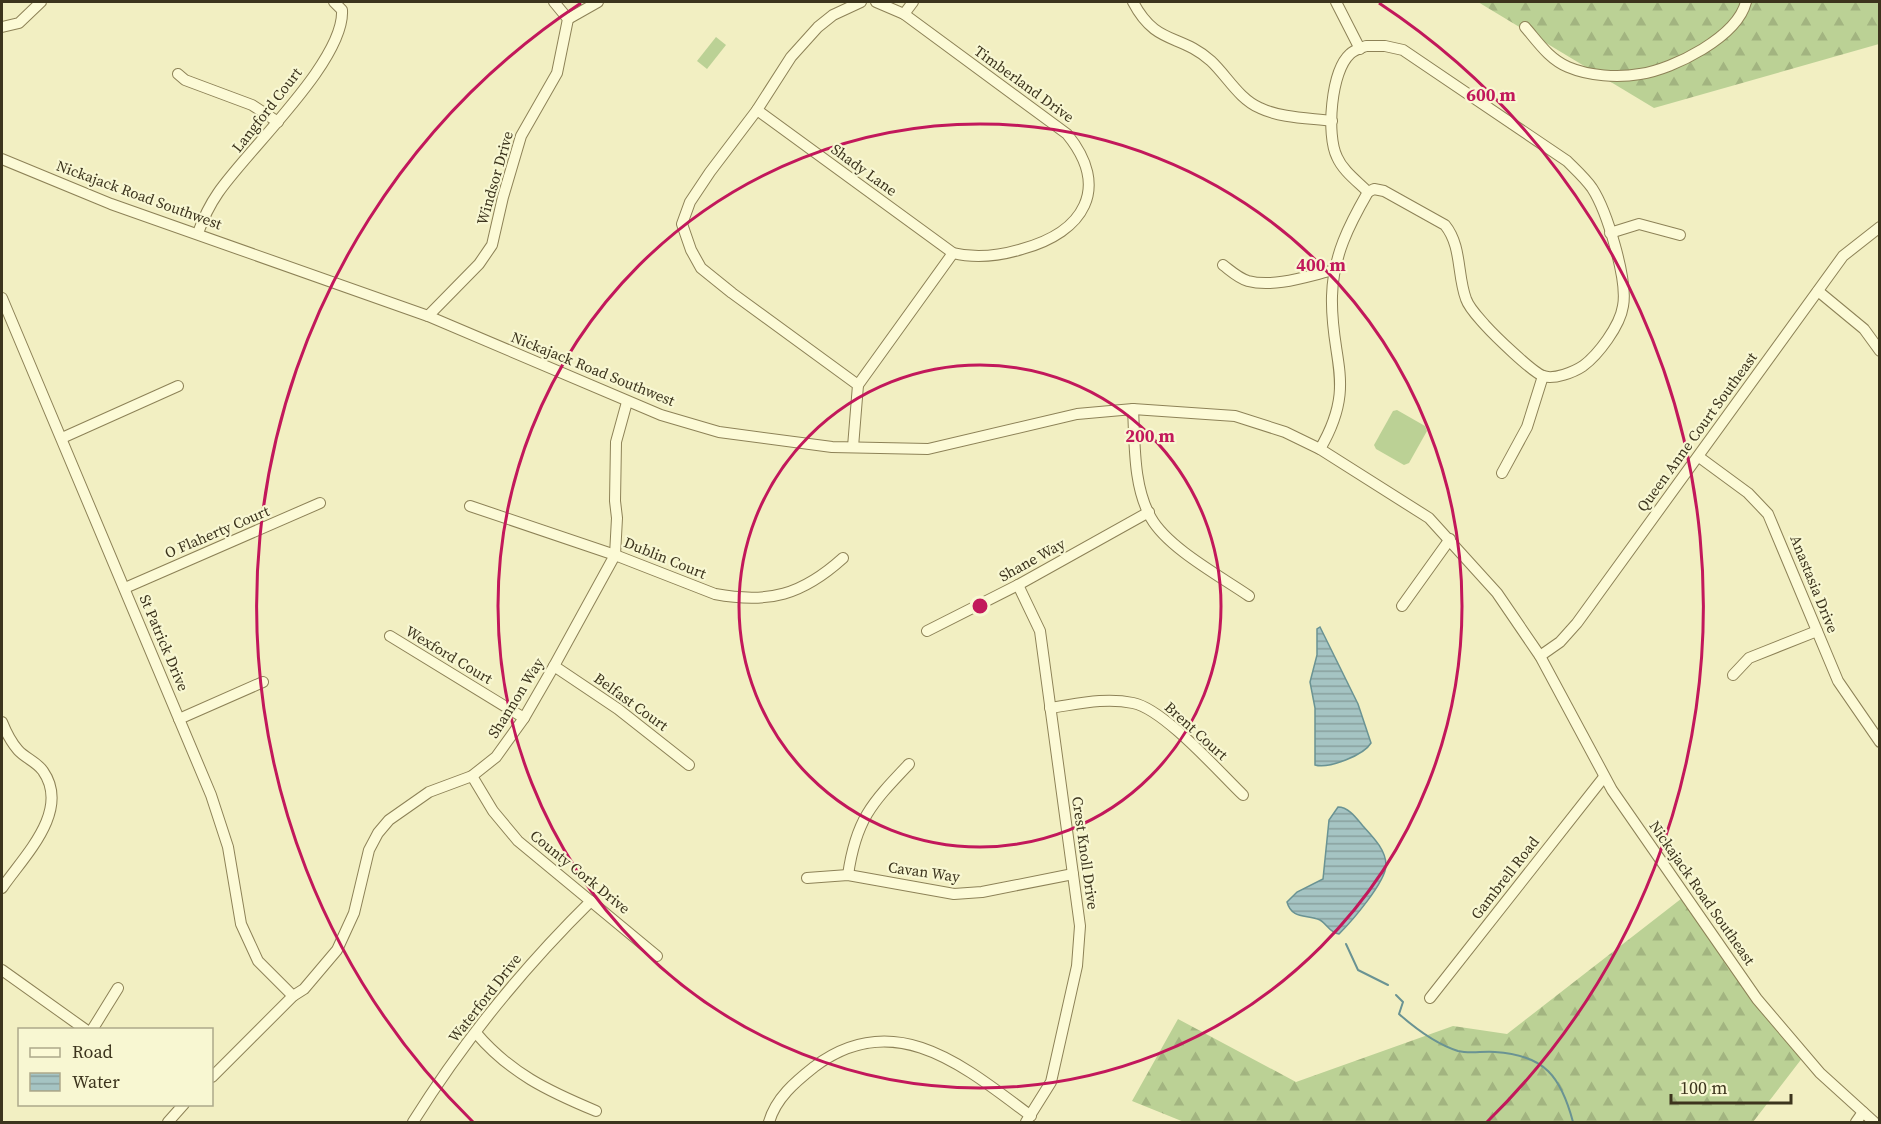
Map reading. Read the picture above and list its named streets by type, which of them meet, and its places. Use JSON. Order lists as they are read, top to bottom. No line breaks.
{"streets":{"street":["Timberland Drive","Langford Court","Shady Lane","Windsor Drive","Nickajack Road Southwest","Queen Anne Court Southeast","O Flaherty Court","Dublin Court","Shane Way","Anastasia Drive","St Patrick Drive","Wexford Court","Shannon Way","Belfast Court","Brent Court","Crest Knoll Drive","County Cork Drive","Cavan Way","Gambrell Road","Nickajack Road Southeast","Waterford Drive"]},"crossings":[["Timberland Drive","Shady Lane"],["Langford Court","Nickajack Road Southwest"],["Windsor Drive","Nickajack Road Southwest"],["Nickajack Road Southwest","Queen Anne Court Southeast"],["Nickajack Road Southwest","Shannon Way"],["Nickajack Road Southwest","Nickajack Road Southeast"],["Queen Anne Court Southeast","Anastasia Drive"],["Queen Anne Court Southeast","Nickajack Road Southeast"],["O Flaherty Court","St Patrick Drive"],["Dublin Court","Shannon Way"],["Shane Way","Crest Knoll Drive"],["St Patrick Drive","Shannon Way"],["Wexford Court","Shannon Way"],["Shannon Way","Belfast Court"],["Shannon Way","County Cork Drive"],["Brent Court","Crest Knoll Drive"],["Crest Knoll Drive","Cavan Way"],["County Cork Drive","Waterford Drive"],["Gambrell Road","Nickajack Road Southeast"]],"legend":["Road","Water"],"scale_bar":"100 m","rings":["600 m","400 m","200 m"]}
